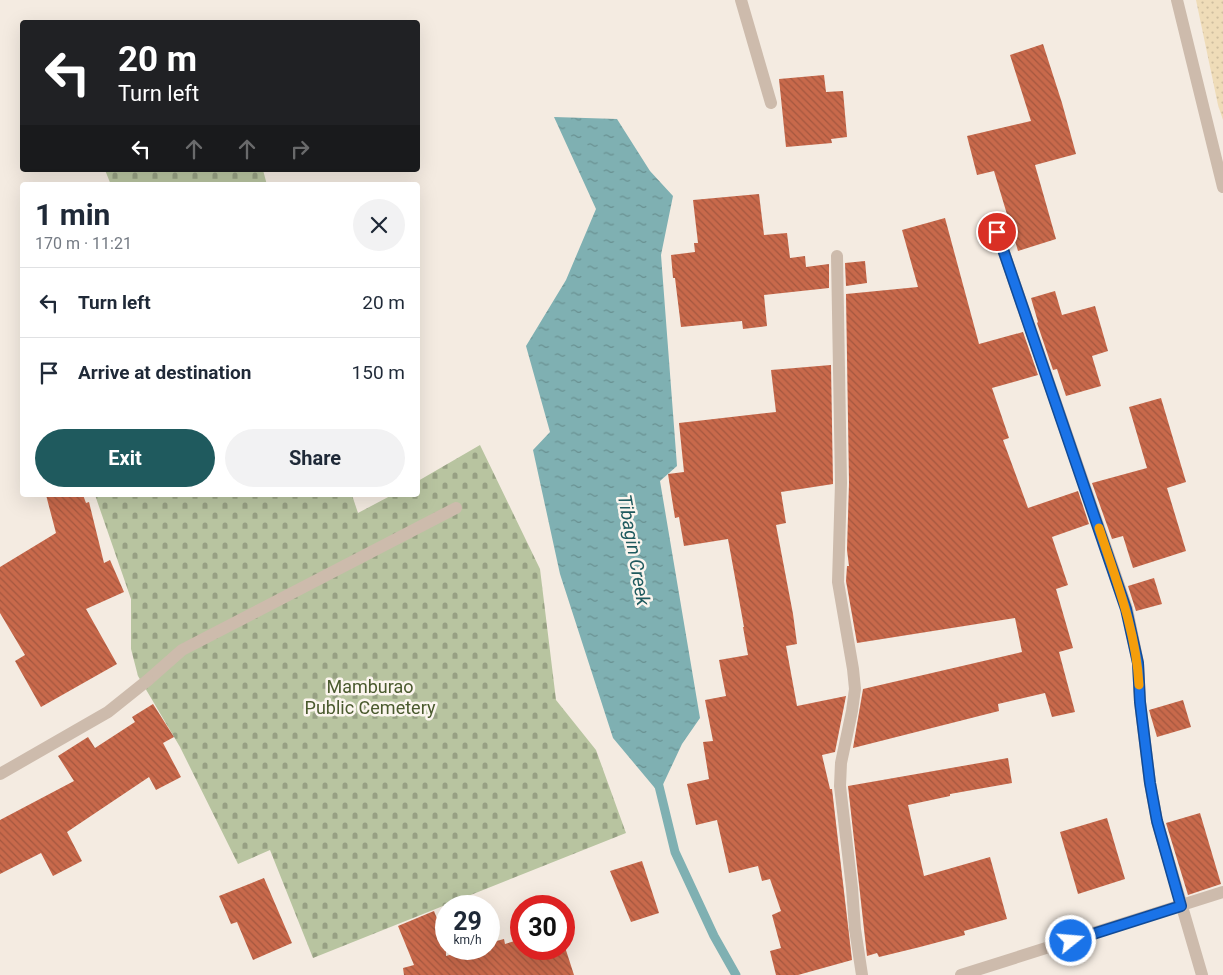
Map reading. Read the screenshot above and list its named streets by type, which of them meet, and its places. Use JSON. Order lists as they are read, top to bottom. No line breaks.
{"water":["Tibagin Creek"],"parks":["Mamburao Public Cemetery"],"page":{"turn":["20 m","Turn left"],"heading":["1 min","170 m · 11:21"],"list":[{"name":"Turn left","value":"20 m"},{"name":"Arrive at destination","value":"150 m"}],"buttons":["Exit","Share"],"speed":"29 km/h","limit":"30"}}
